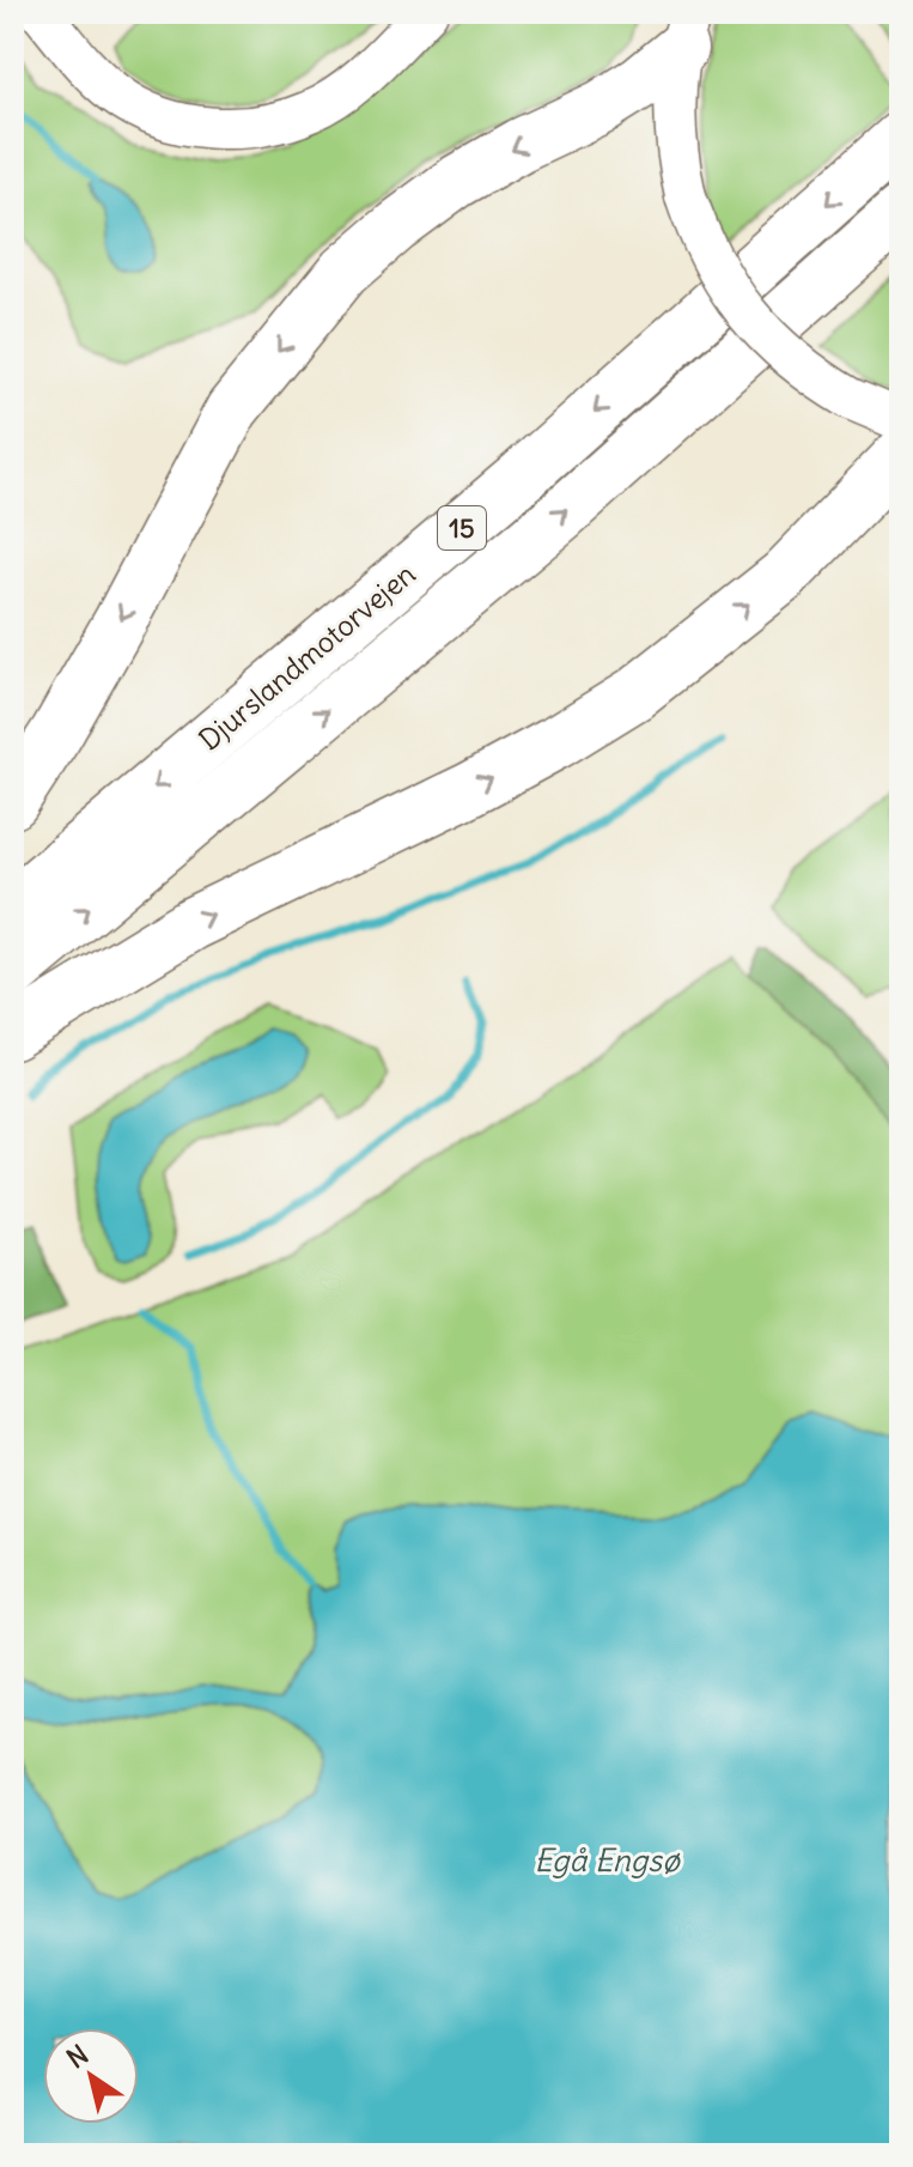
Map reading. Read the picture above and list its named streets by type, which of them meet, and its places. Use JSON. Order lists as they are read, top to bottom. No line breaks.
{"streets":{"highway":["15","Djurslandmotorvejen"]},"water":["Egå Engsø"],"north":"top left"}
